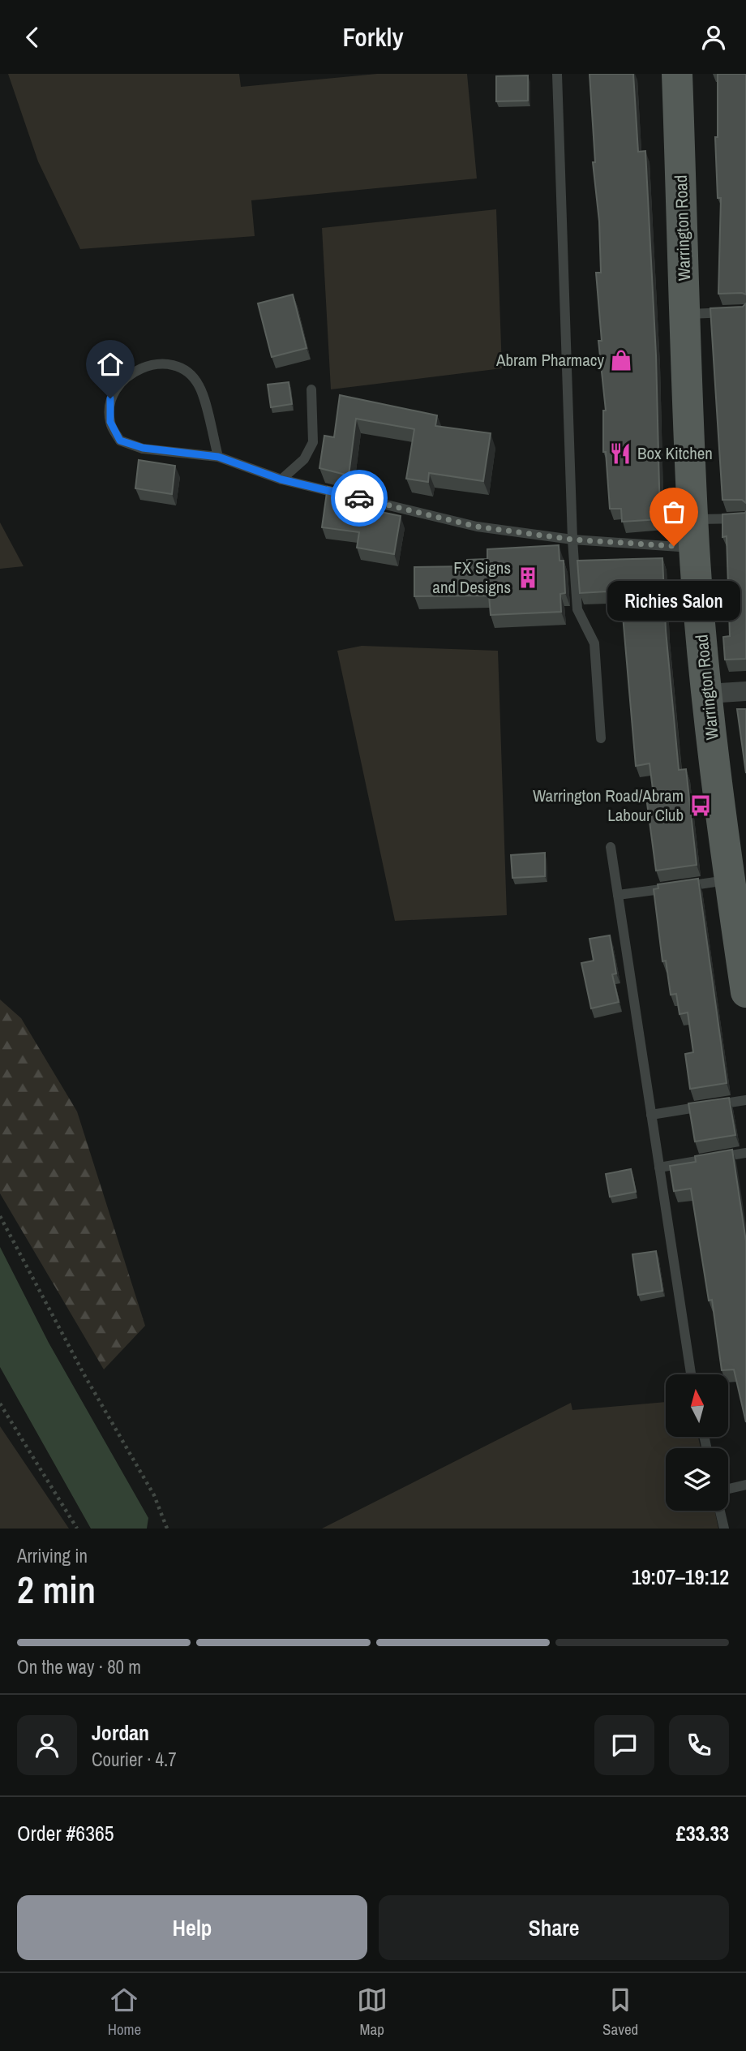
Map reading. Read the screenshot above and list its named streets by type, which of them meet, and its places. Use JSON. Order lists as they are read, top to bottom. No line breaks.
{"streets":{"main road":["Warrington Road"]},"places":{"shop":["Abram Pharmacy"],"restaurant":["Box Kitchen"],"other":["Richies Salon"],"building":["FX Signs and Designs"],"bus stop":["Warrington Road/Abram Labour Club"]},"north":"top","page":{"header":"Forkly","bubble":"Richies Salon","heading":["2 min","Arriving in","19:07–19:12"],"panel":["Jordan","Courier · 4.7","Order #6365","£33.33"],"bar":"On the way · 80 m","buttons":["Help","Share"],"tabs":["Home","Map","Saved"]}}
